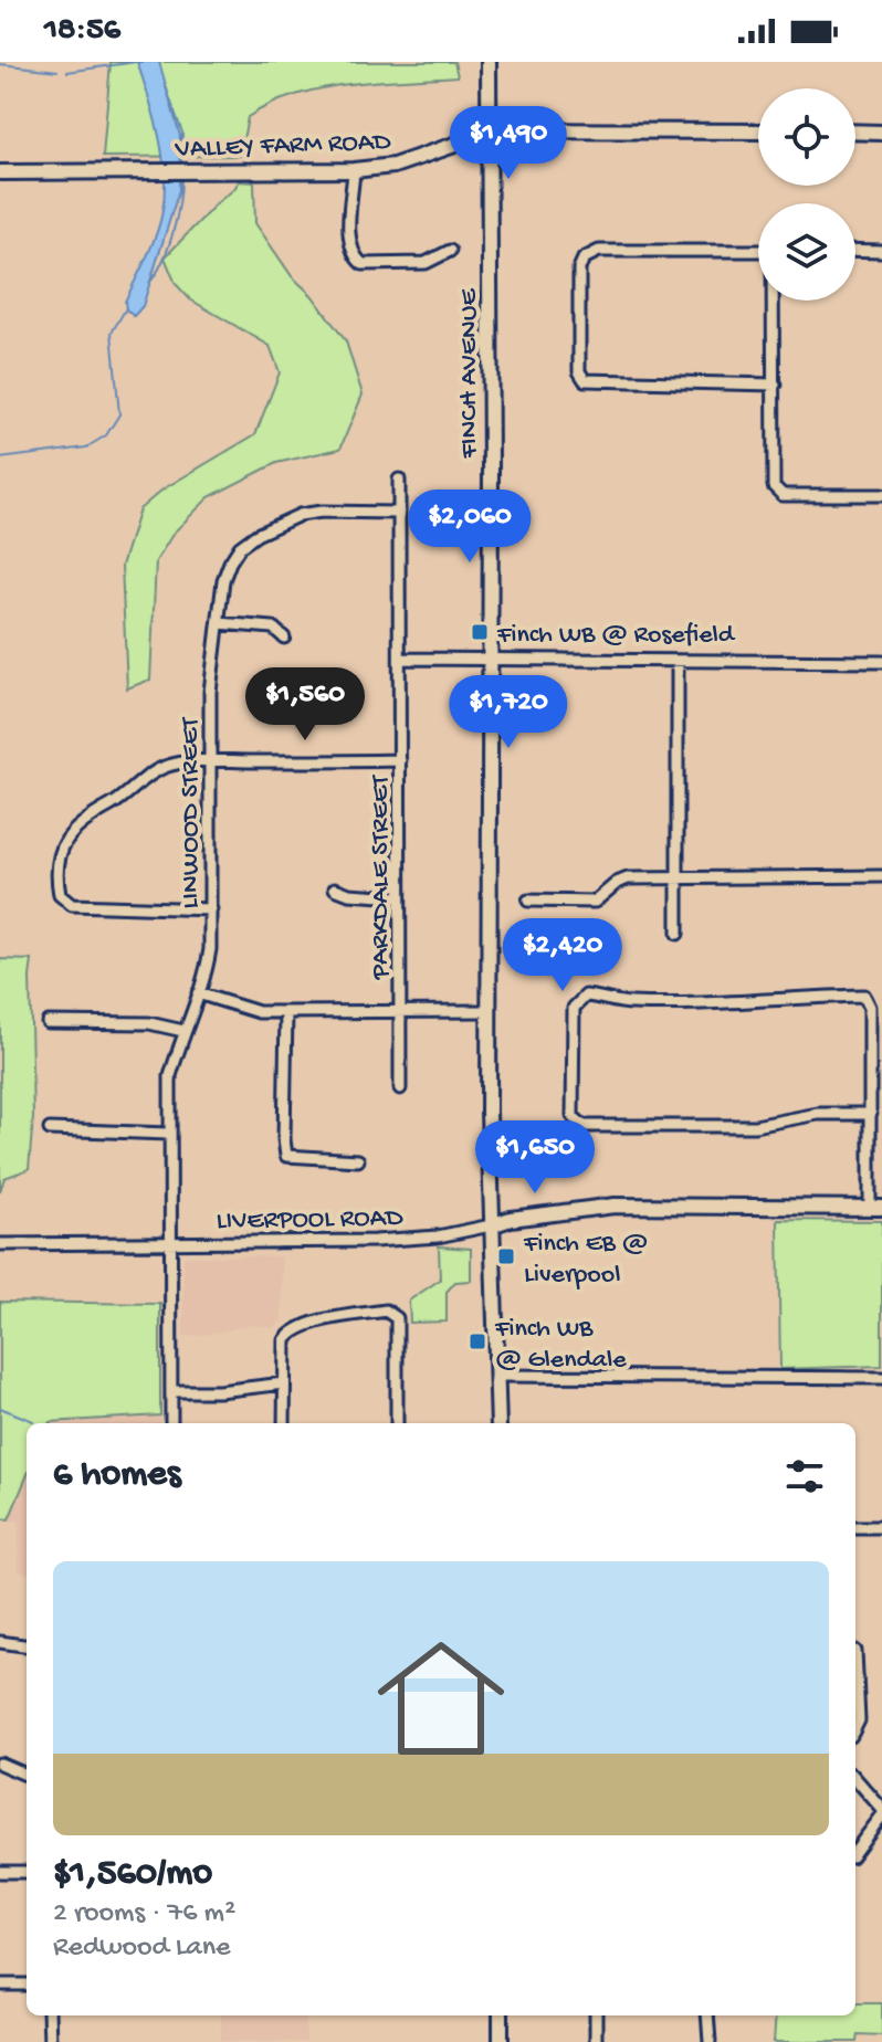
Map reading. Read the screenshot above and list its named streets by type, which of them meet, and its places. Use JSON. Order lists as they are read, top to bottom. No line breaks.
{"streets":{"main road":["VALLEY FARM ROAD","FINCH AVENUE","LIVERPOOL ROAD"],"street":["LINWOOD STREET","PARKDALE STREET"]},"crossings":[["VALLEY FARM ROAD","FINCH AVENUE"],["FINCH AVENUE","LIVERPOOL ROAD"],["LINWOOD STREET","PARKDALE STREET"],["LINWOOD STREET","LIVERPOOL ROAD"]],"places":{"transit":["Finch WB @ Rosefield","Finch EB @ Liverpool","Finch WB @ Glendale"]},"page":{"status":"18:56","price":["$1,490","$2,060","$1,560","$1,720","$2,420","$1,650"],"heading":"6 homes","list":[{"name":"$1,560/mo","note":"2 rooms · 76 m² · Redwood Lane"}]}}
